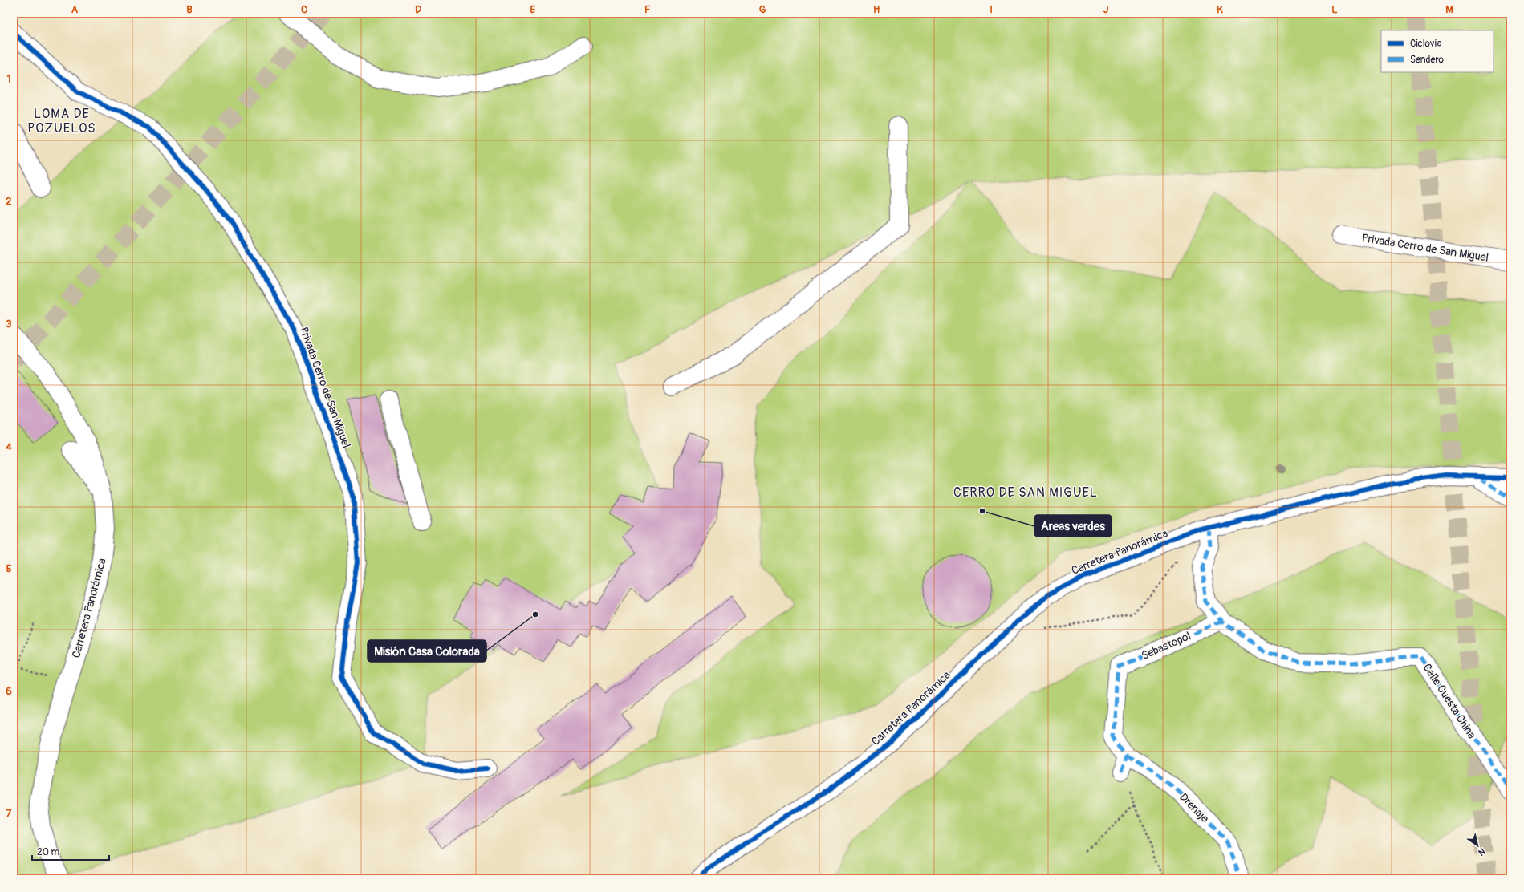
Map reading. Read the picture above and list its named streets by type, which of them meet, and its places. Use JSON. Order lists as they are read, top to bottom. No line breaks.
{"streets":{"street":["Privada Cerro de San Miguel","Carretera Panorámica","Sebastopol","Calle Cuesta China","Drenaje"]},"crossings":[["Sebastopol","Calle Cuesta China"],["Sebastopol","Drenaje"]],"districts":["LOMA DE POZUELOS","CERRO DE SAN MIGUEL"],"places":["Areas verdes","Misión Casa Colorada"],"legend":["Ciclovía","Sendero"],"scale_bar":"20 m","north":"bottom right","grid":{"columns":["A","B","C","D","E","F","G","H","I","J","K","L","M"],"rows":["1","2","3","4","5","6","7"]}}
